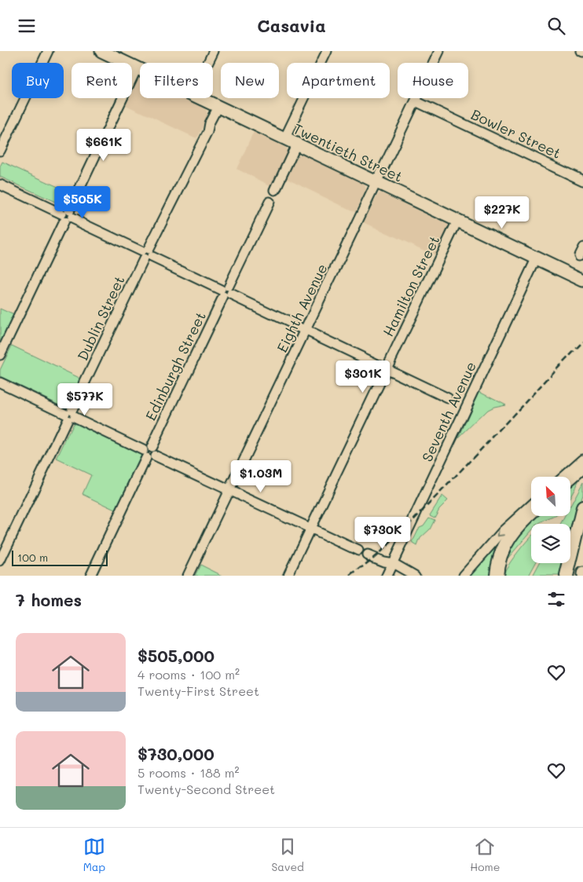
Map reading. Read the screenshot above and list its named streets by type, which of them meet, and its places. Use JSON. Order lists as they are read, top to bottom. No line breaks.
{"streets":{"main road":["Twentieth Street"],"street":["Bowler Street","Hamilton Street","Eighth Avenue","Dublin Street","Edinburgh Street","Seventh Avenue"]},"crossings":[["Bowler Street","Eighth Avenue"],["Twentieth Street","Hamilton Street"],["Twentieth Street","Eighth Avenue"],["Twentieth Street","Dublin Street"],["Twentieth Street","Seventh Avenue"]],"scale_bar":"100 m","north":"top left","page":{"header":"Casavia","chip":["Buy","Rent","Filters","New","Apartment","House"],"price":["$661K","$505K","$227K","$301K","$577K","$1.03M","$730K"],"scale":"100 m","heading":"7 homes","list":[{"name":"$505,000","note":"4 rooms · 100 m² · Twenty-First Street"},{"name":"$730,000","note":"5 rooms · 188 m² · Twenty-Second Street"}],"tabs":["Map","Saved","Home"]}}
